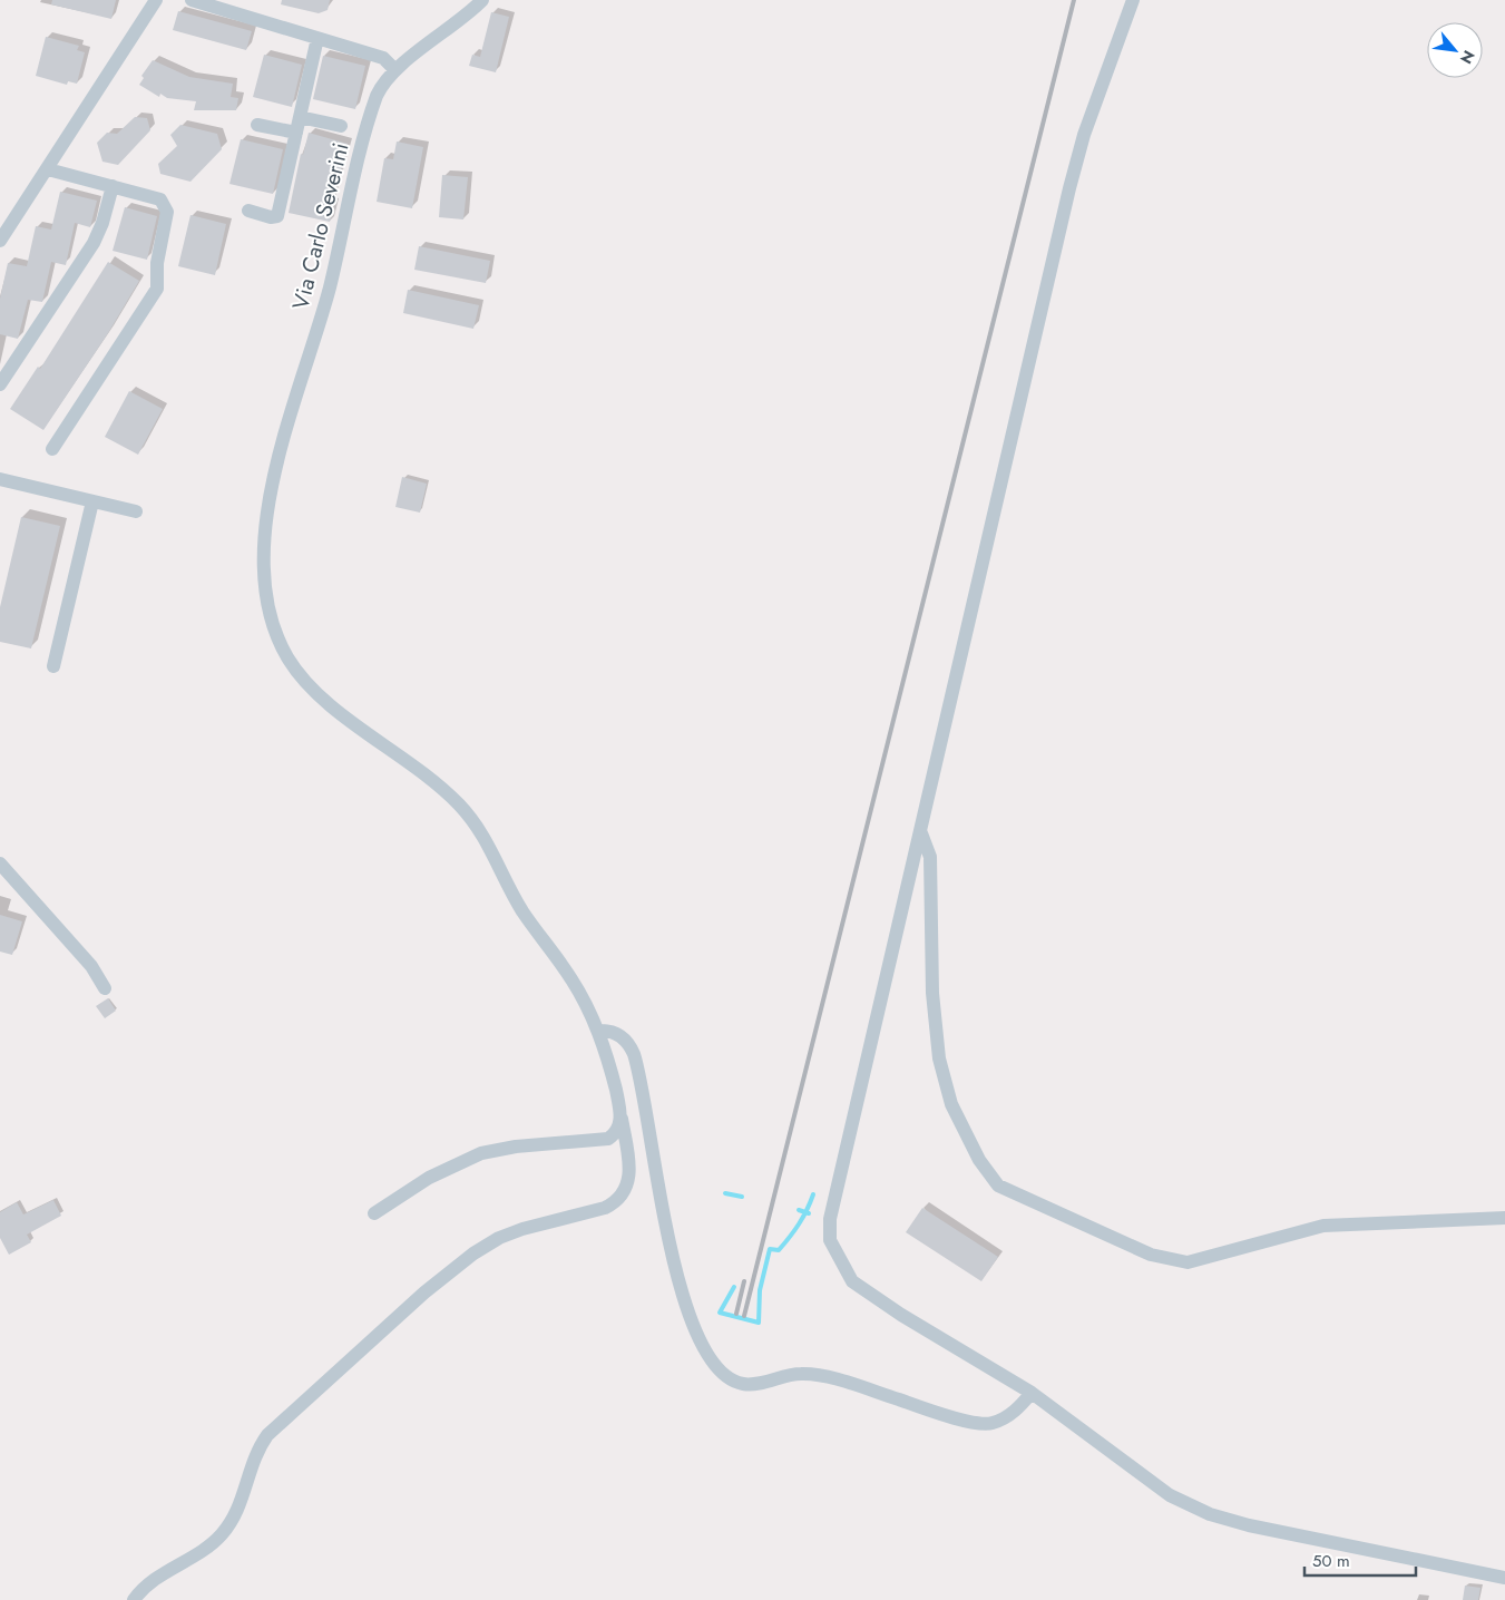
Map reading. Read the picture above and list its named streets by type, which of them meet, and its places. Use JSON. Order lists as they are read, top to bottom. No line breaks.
{"streets":{"street":["Via Carlo Severini"]},"scale_bar":"50 m","north":"bottom right"}
